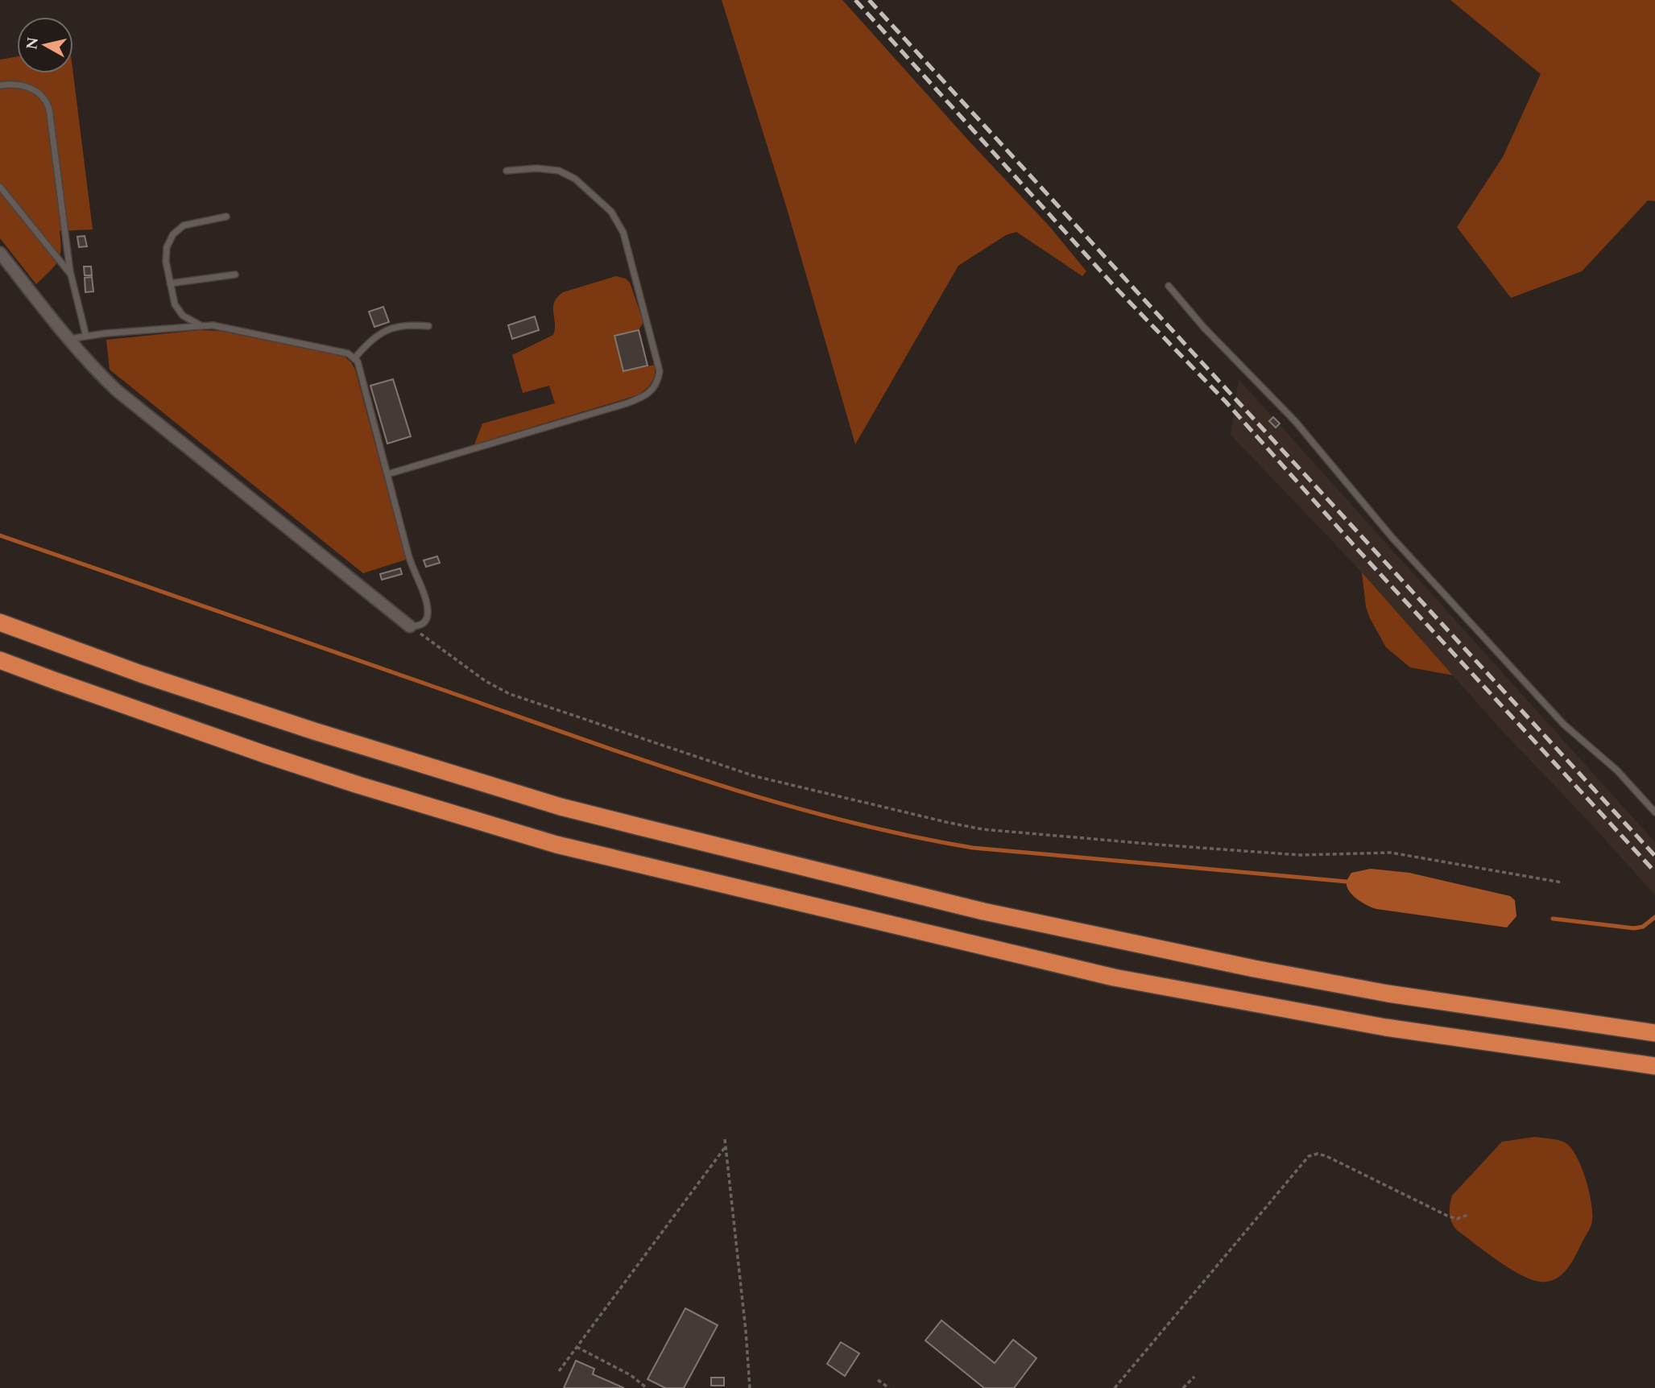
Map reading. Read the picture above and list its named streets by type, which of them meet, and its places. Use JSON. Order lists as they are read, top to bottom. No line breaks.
{"north":"left"}
